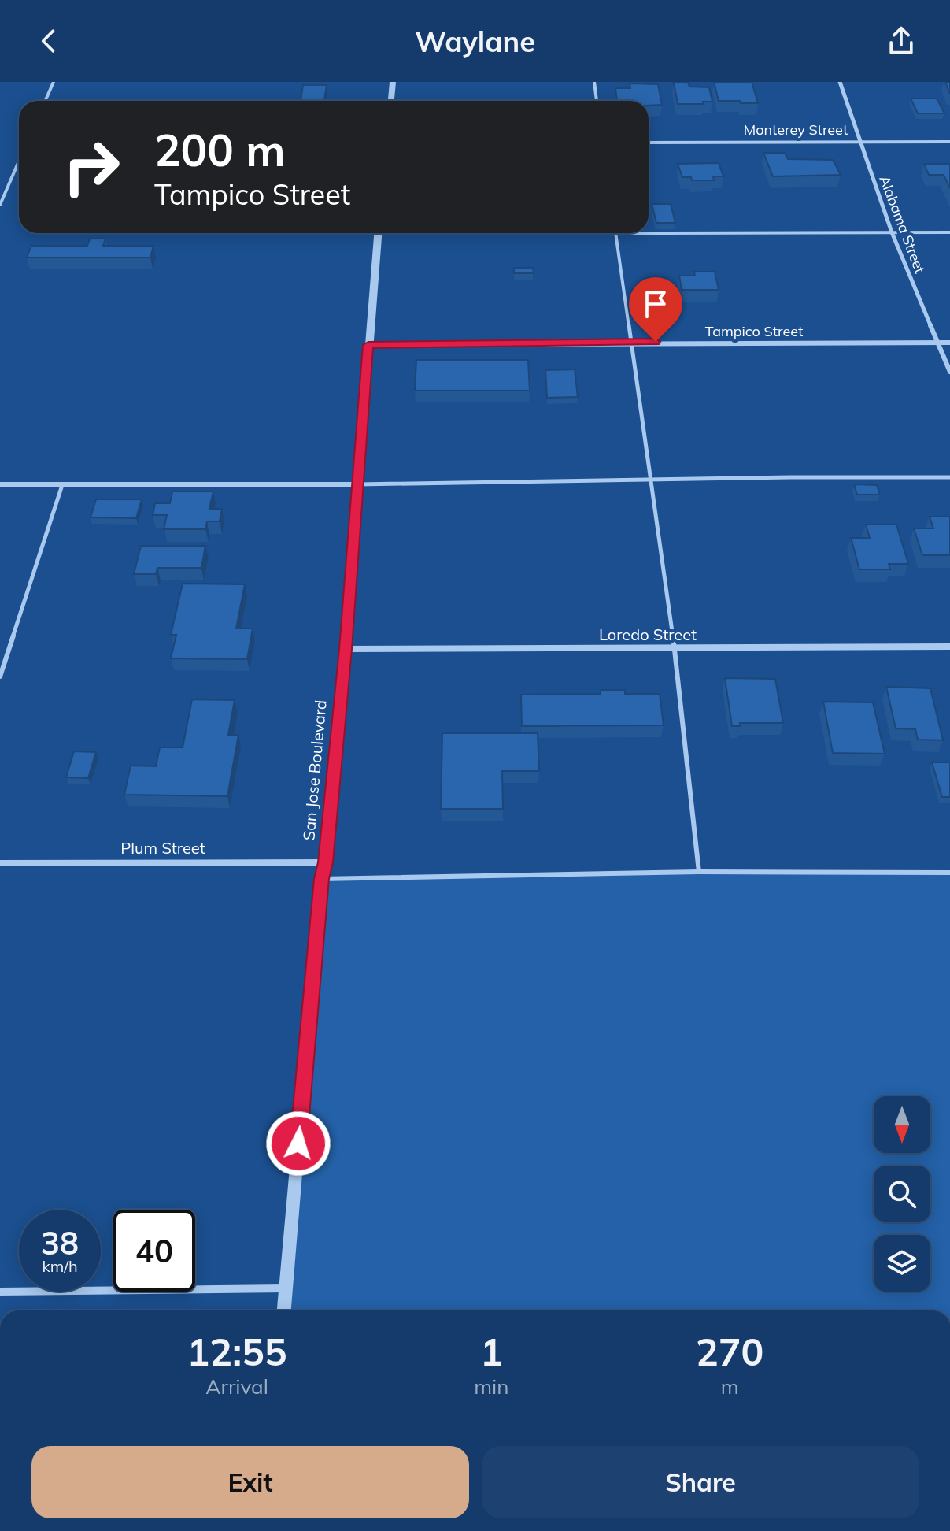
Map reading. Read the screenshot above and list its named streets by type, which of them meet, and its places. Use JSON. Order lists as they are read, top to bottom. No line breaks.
{"streets":{"street":["Monterey Street","Alabama Street","Tampico Street","Loredo Street","San Jose Boulevard","Plum Street"]},"crossings":[["Monterey Street","Alabama Street"],["Alabama Street","Tampico Street"],["Tampico Street","San Jose Boulevard"],["Loredo Street","San Jose Boulevard"],["San Jose Boulevard","Plum Street"]],"north":"bottom","page":{"header":"Waylane","turn":["200 m","Tampico Street"],"speed":"38 km/h","limit":"40","eta":["12:55","Arrival","1","min","270","m"],"buttons":["Exit","Share"]}}
